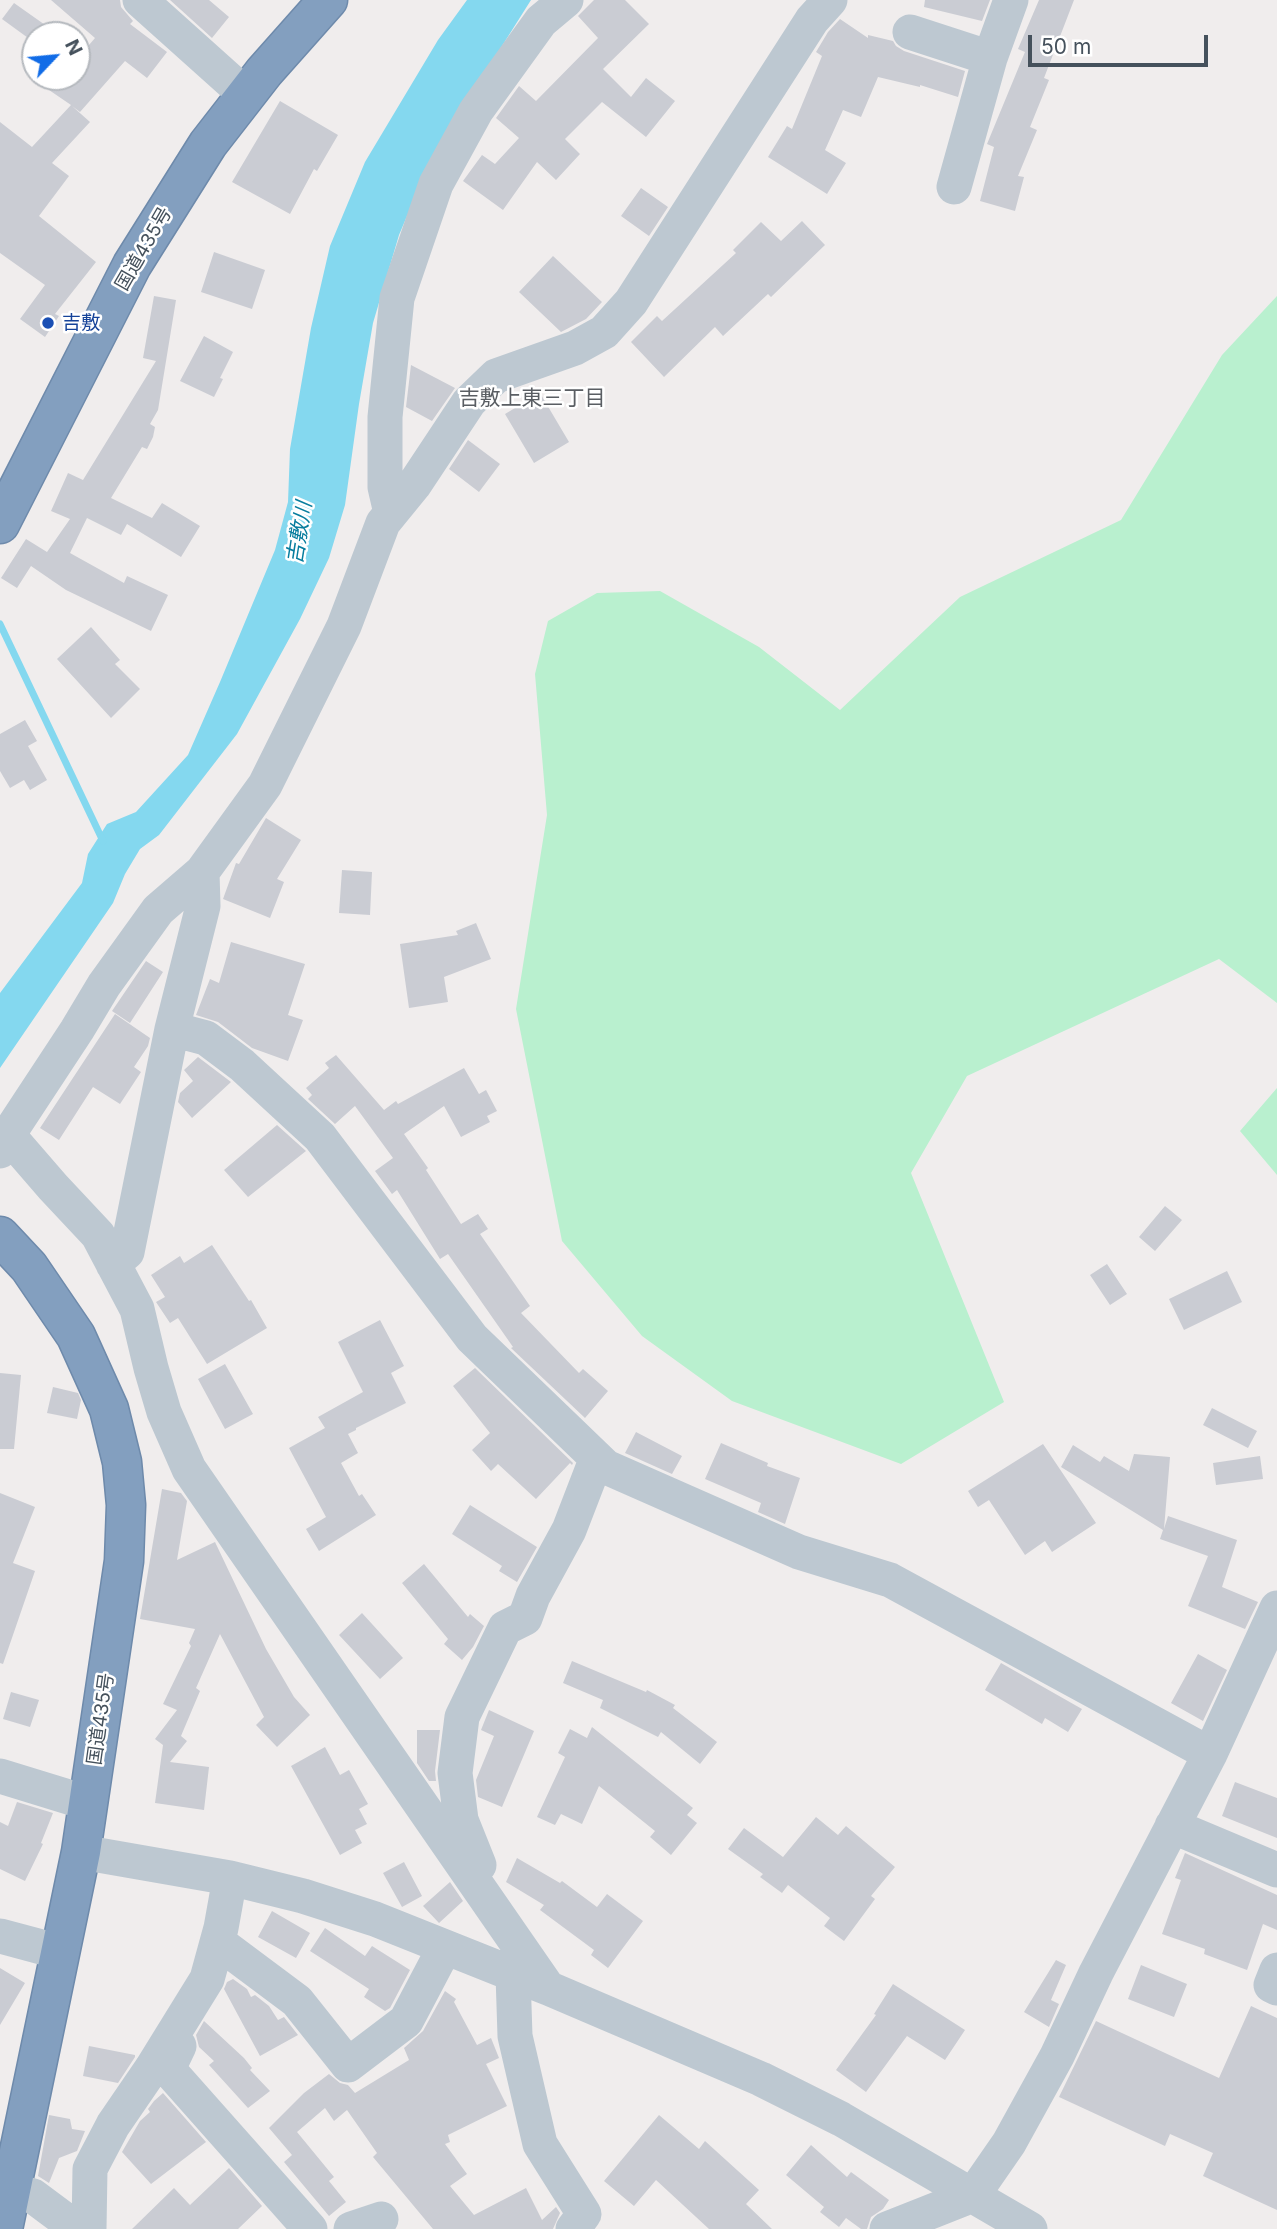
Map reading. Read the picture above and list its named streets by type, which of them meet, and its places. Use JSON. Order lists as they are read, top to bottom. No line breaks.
{"streets":{"highway":["国道435号"]},"districts":["吉敷上東三丁目"],"water":["吉敷川"],"places":["吉敷"],"scale_bar":"50 m","north":"top right"}
